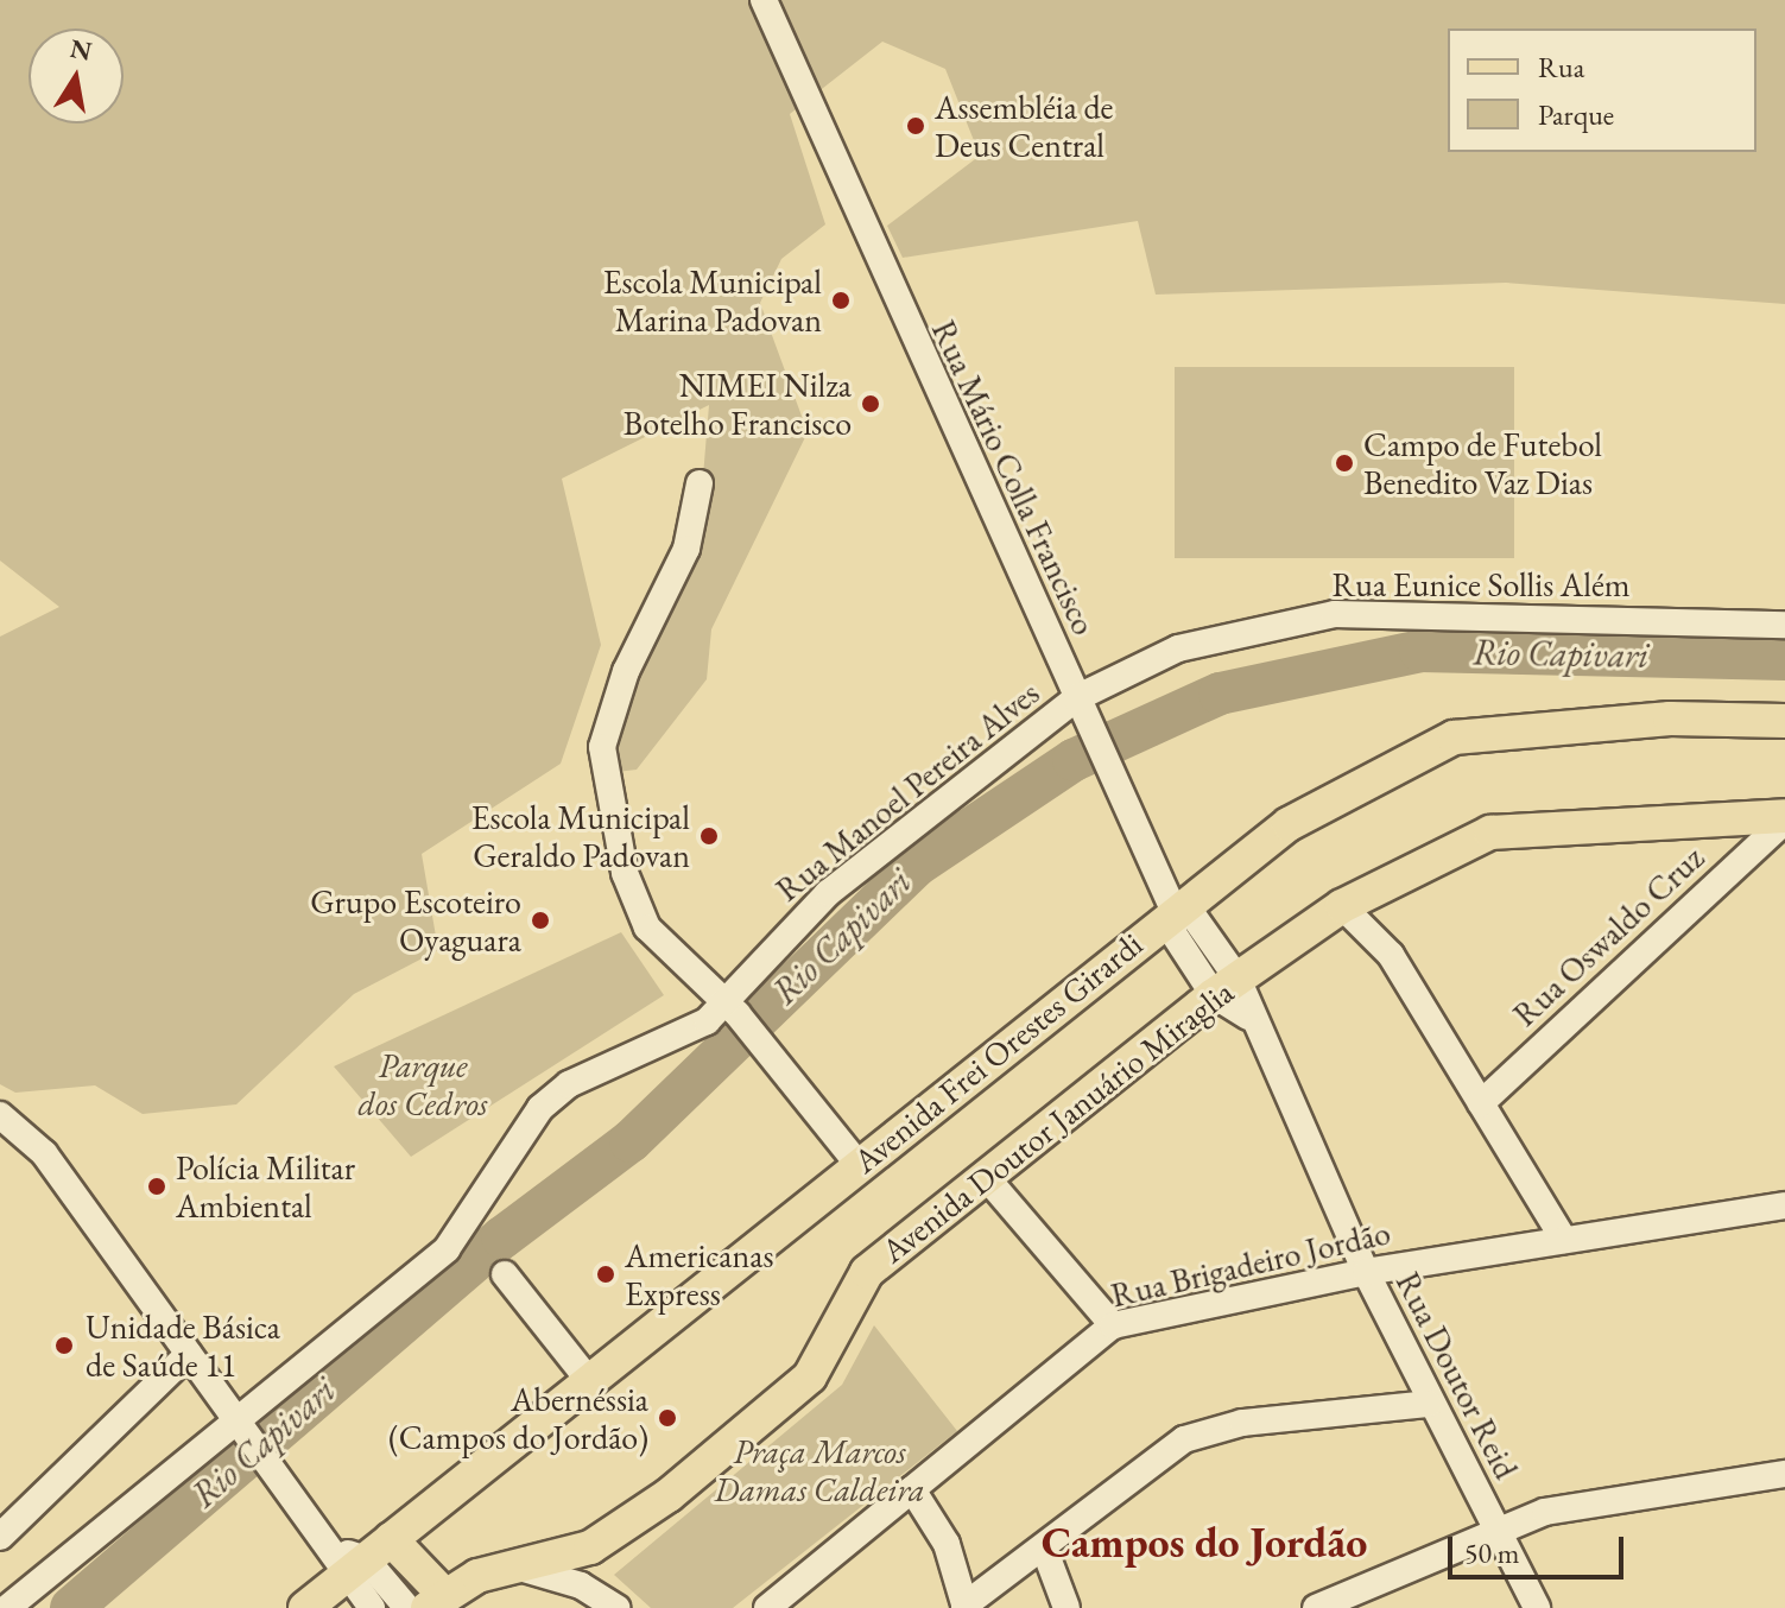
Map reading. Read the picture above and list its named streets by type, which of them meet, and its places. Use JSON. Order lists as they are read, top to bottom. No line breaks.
{"streets":{"main road":["Avenida Frei Orestes Girardi","Avenida Doutor Januário Miraglia"],"street":["Rua Mário Colla Francisco","Rua Eunice Sollis Além","Rua Manoel Pereira Alves","Rua Oswaldo Cruz","Rua Brigadeiro Jordão","Rua Doutor Reid"]},"crossings":[["Rua Mário Colla Francisco","Rua Eunice Sollis Além"],["Rua Mário Colla Francisco","Rua Manoel Pereira Alves"],["Rua Mário Colla Francisco","Avenida Frei Orestes Girardi"],["Rua Mário Colla Francisco","Avenida Doutor Januário Miraglia"],["Rua Mário Colla Francisco","Rua Doutor Reid"],["Rua Eunice Sollis Além","Rua Manoel Pereira Alves"],["Rua Oswaldo Cruz","Avenida Doutor Januário Miraglia"],["Avenida Doutor Januário Miraglia","Rua Doutor Reid"],["Rua Brigadeiro Jordão","Rua Doutor Reid"]],"districts":["Campos do Jordão"],"water":["Rio Capivari"],"parks":["Parque dos Cedros","Praça Marcos Damas Caldeira"],"places":["Assembléia de Deus Central","Escola Municipal Marina Padovan","NIMEI Nilza Botelho Francisco","Campo de Futebol Benedito Vaz Dias","Escola Municipal Geraldo Padovan","Grupo Escoteiro Oyaguara","Polícia Militar Ambiental","Americanas Express","Unidade Básica de Saúde 11","Abernéssia (Campos do Jordão)"],"legend":["Rua","Parque"],"scale_bar":"50 m","north":"top"}
